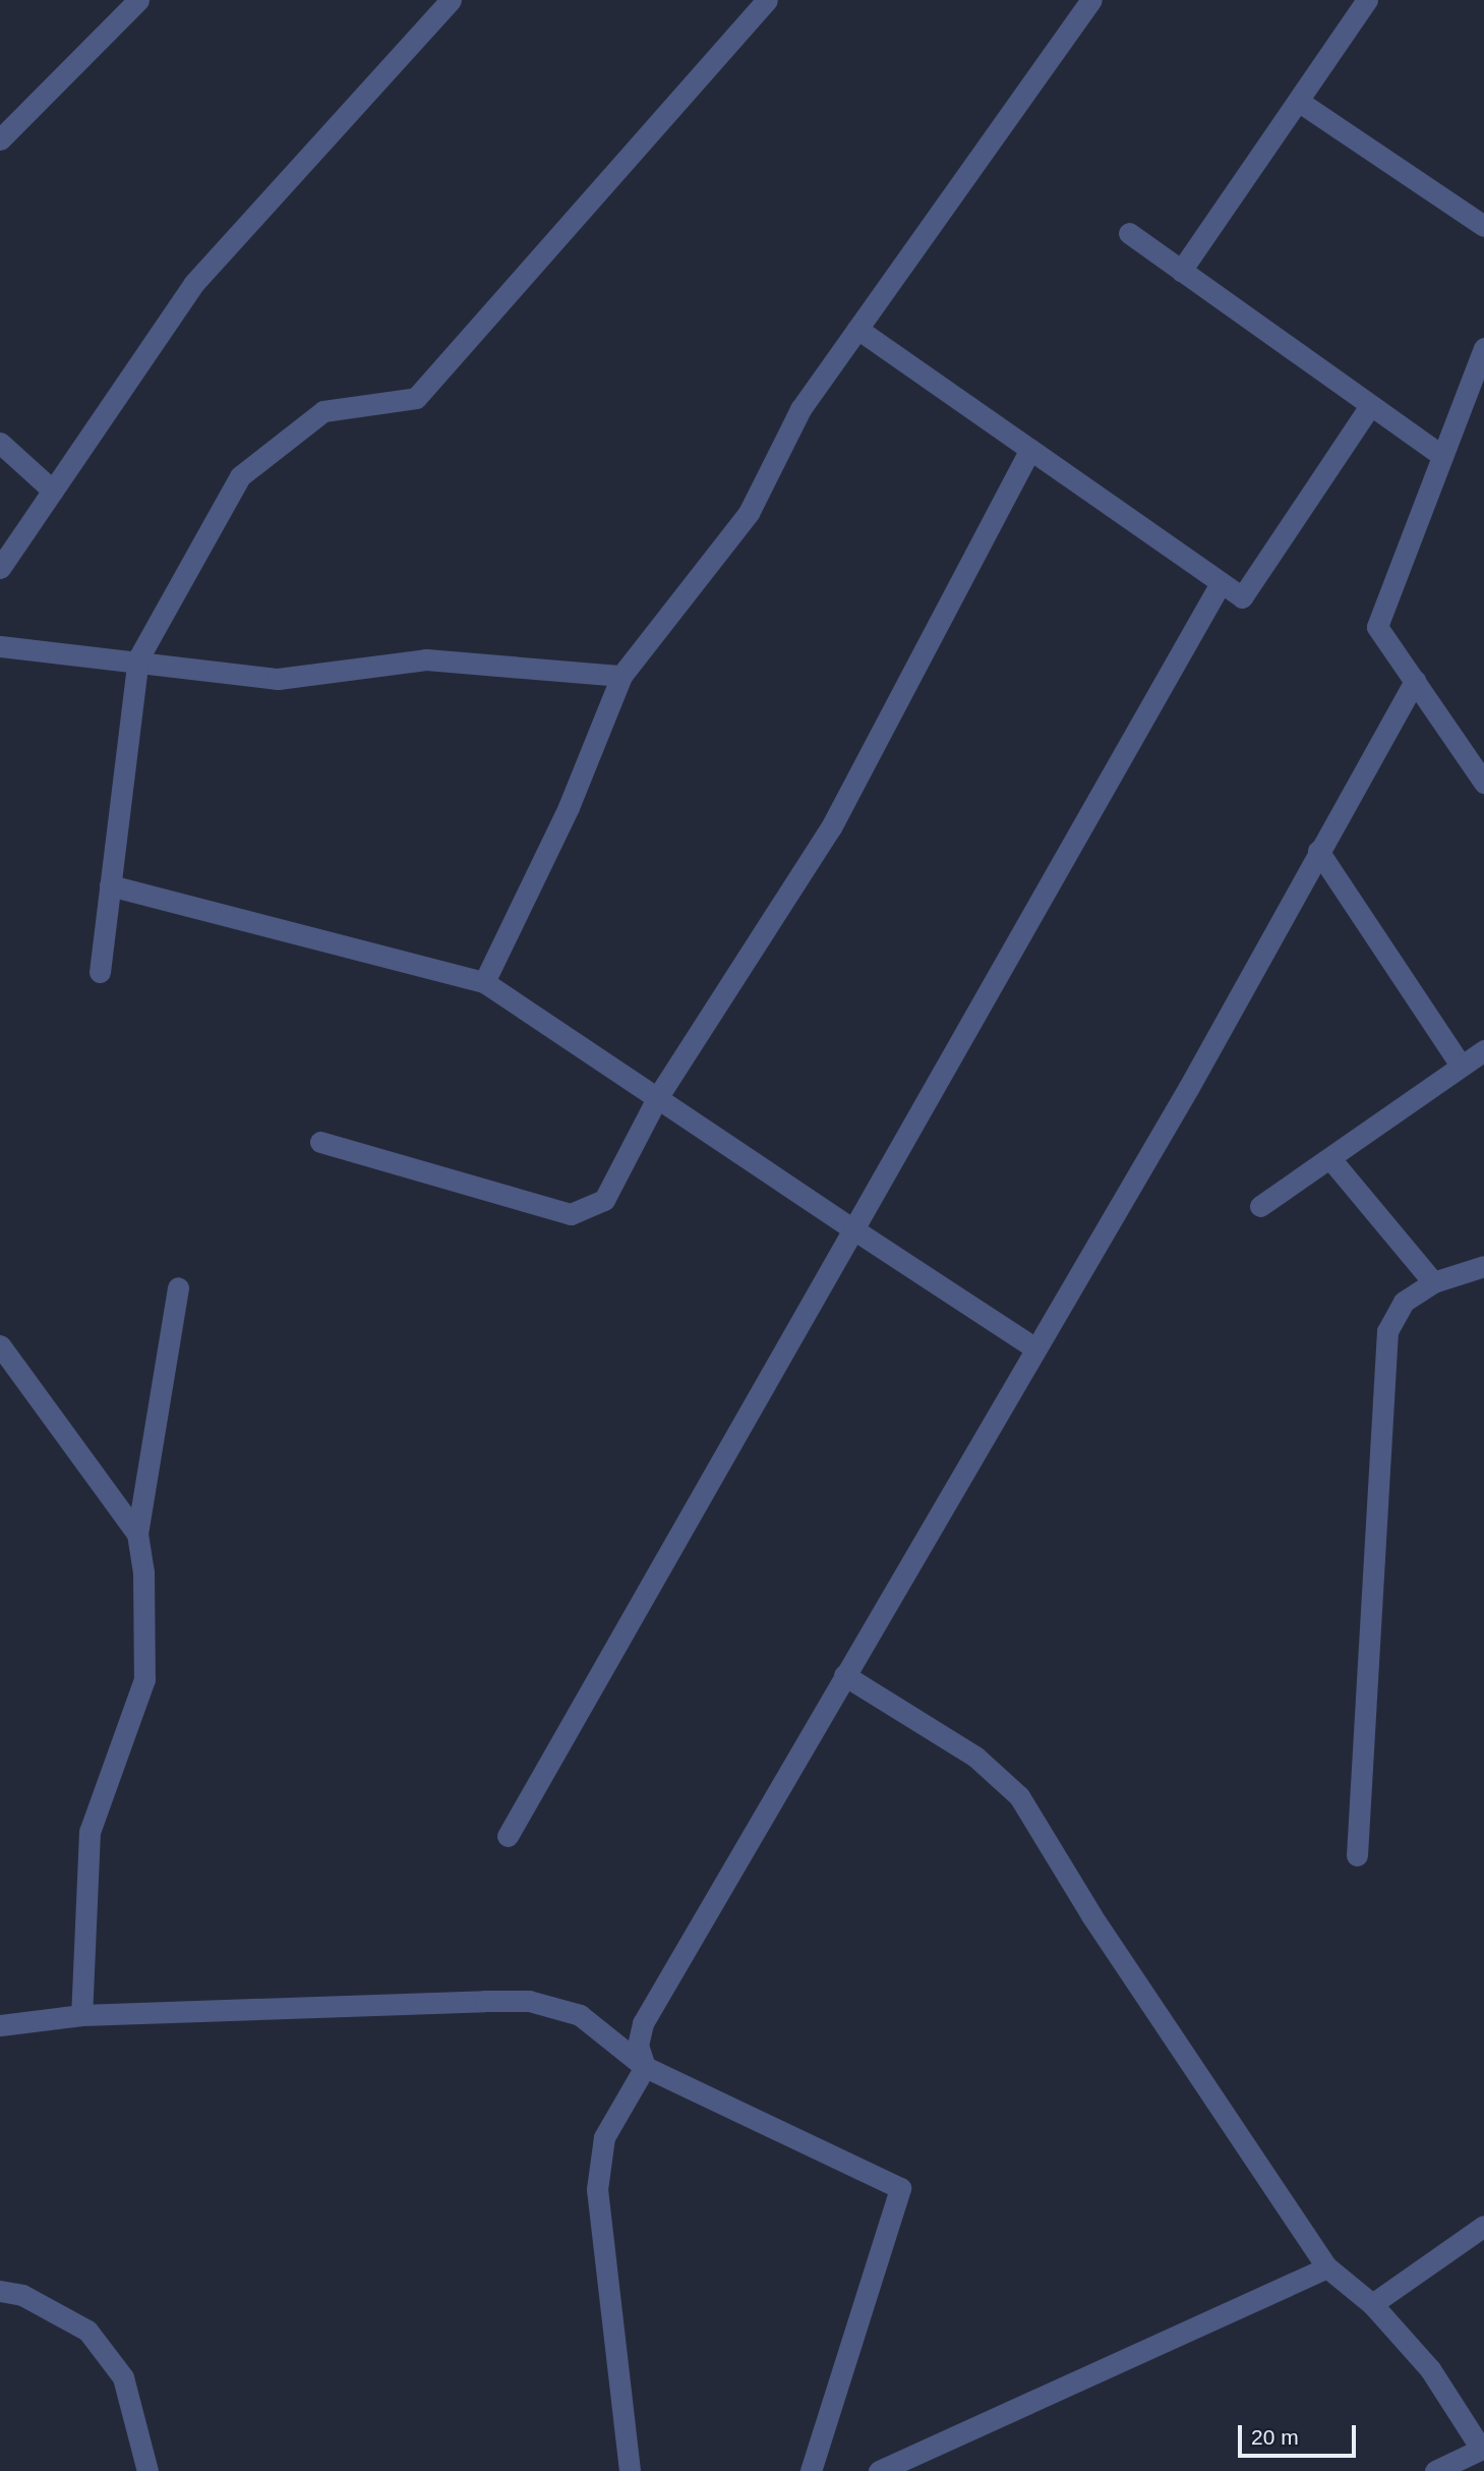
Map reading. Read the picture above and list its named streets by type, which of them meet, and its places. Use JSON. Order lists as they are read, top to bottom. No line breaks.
{"scale_bar":"20 m"}
